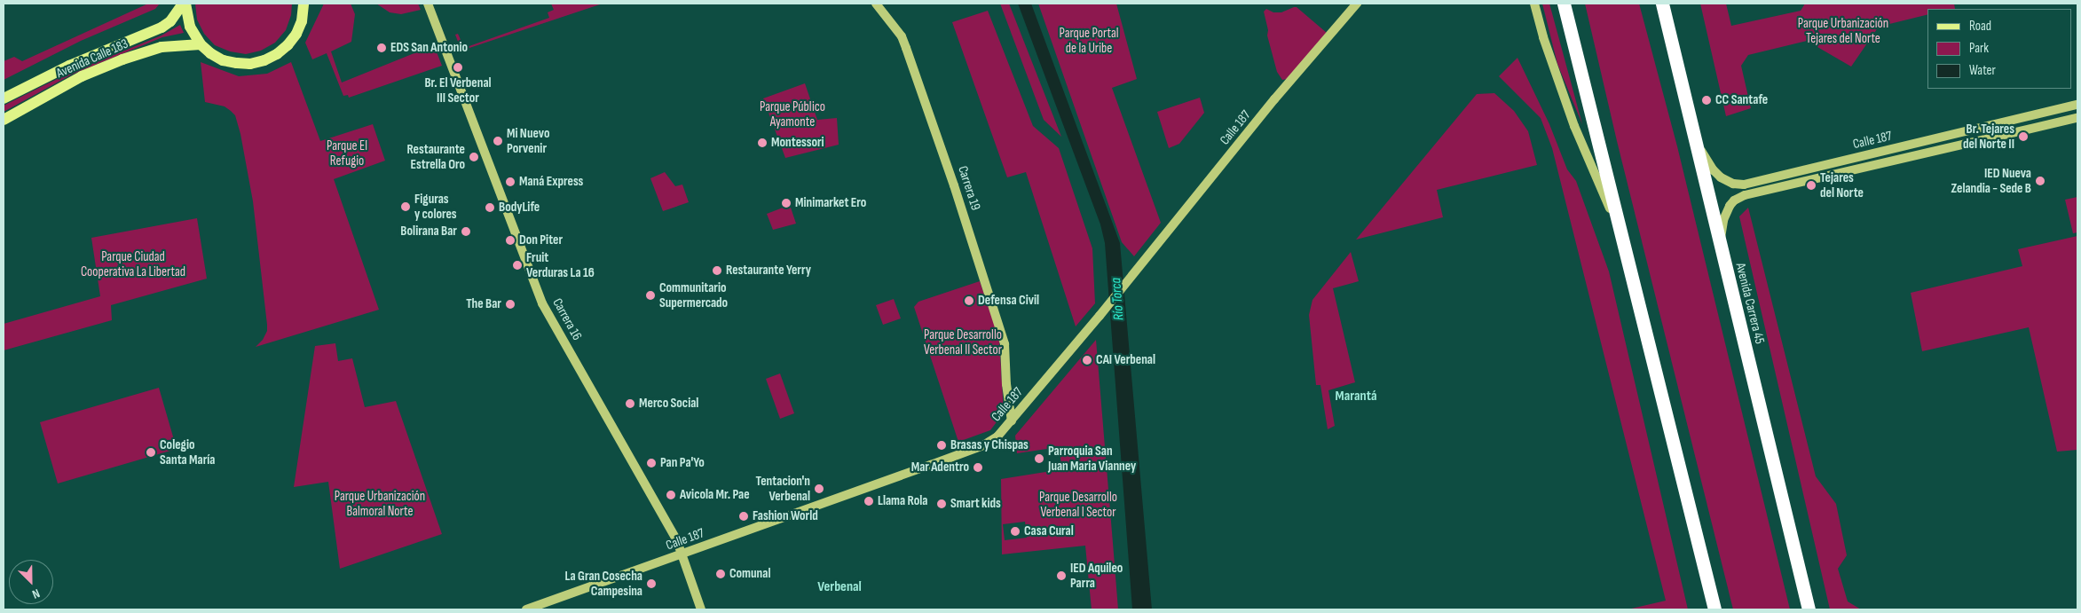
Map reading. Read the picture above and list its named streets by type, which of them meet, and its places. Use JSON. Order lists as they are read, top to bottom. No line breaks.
{"streets":{"highway":["Avenida Carrera 45"],"main road":["Avenida Calle 183"],"street":["Calle 187","Carrera 19","Carrera 16"]},"crossings":[["Calle 187","Carrera 19"],["Calle 187","Avenida Carrera 45"],["Calle 187","Carrera 16"]],"districts":["Marantá","Verbenal"],"water":["Río Torca"],"parks":["Parque Urbanización Tejares del Norte","Parque Portal de la Uribe","Parque Público Ayamonte","Parque El Refugio","Parque Ciudad Cooperativa La Libertad","Parque Desarrollo Verbenal II Sector","Parque Urbanización Balmoral Norte","Parque Desarrollo Verbenal I Sector"],"places":["EDS San Antonio","Br. El Verbenal III Sector","CC Santafe","Br. Tejares del Norte II","Mi Nuevo Porvenir","Montessori","Restaurante Estrella Oro","IED Nueva Zelandia - Sede B","Maná Express","Tejares del Norte","Minimarket Ero","Figuras y colores","BodyLife","Bolirana Bar","Don Piter","Fruit Verduras La 16","Restaurante Yerry","Communitario Supermercado","Defensa Civil","The Bar","CAI Verbenal","Merco Social","Brasas y Chispas","Colegio Santa María","Parroquia San Juan Maria Vianney","Pan Pa'Yo","Mar Adentro","Tentacion'n Verbenal","Avicola Mr. Pae","Llama Rola","Smart kids","Fashion World","Casa Cural","Comunal","IED Aquileo Parra","La Gran Cosecha Campesina"],"legend":["Road","Park","Water"],"north":"bottom right"}
